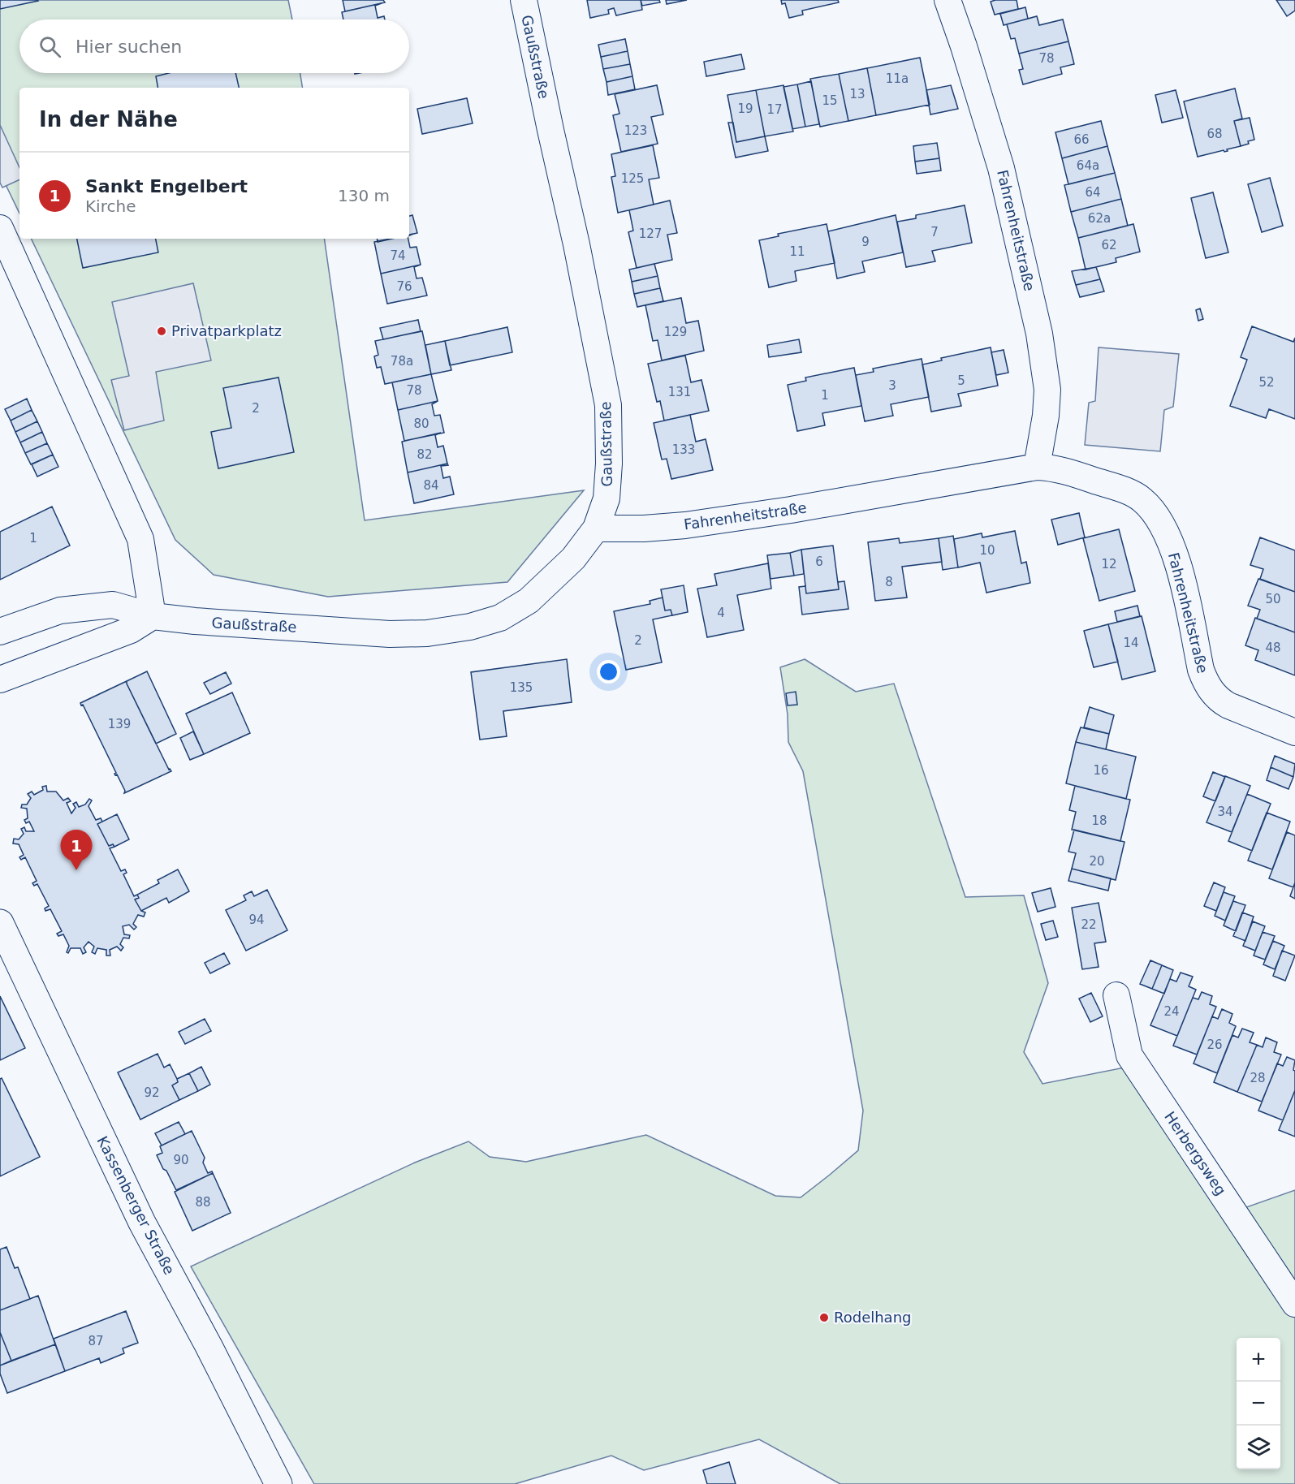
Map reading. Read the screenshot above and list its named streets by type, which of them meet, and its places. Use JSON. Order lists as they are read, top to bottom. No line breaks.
{"streets":{"street":["Gaußstraße","Fahrenheitstraße","Herbergsweg","Kassenberger Straße"]},"crossings":[["Gaußstraße","Fahrenheitstraße"]],"places":["Privatparkplatz","Rodelhang"],"house_numbers":["78","11a","13","15","19","17","123","68","66","64a","125","64","62a","7","127","9","62","11","74","76","129","78a","5","52","3","78","131","1","2","80","133","82","84","1","10","6","12","8","50","4","2","14","48","135","139","16","34","18","20","94","22","24","26","28","92","90","88","87"],"page":{"search":"Hier suchen","heading":"In der Nähe","list":[{"mark":"1","name":"Sankt Engelbert","note":"Kirche","value":"130 m"}],"pins":"1","map_buttons":["+","−"]}}
